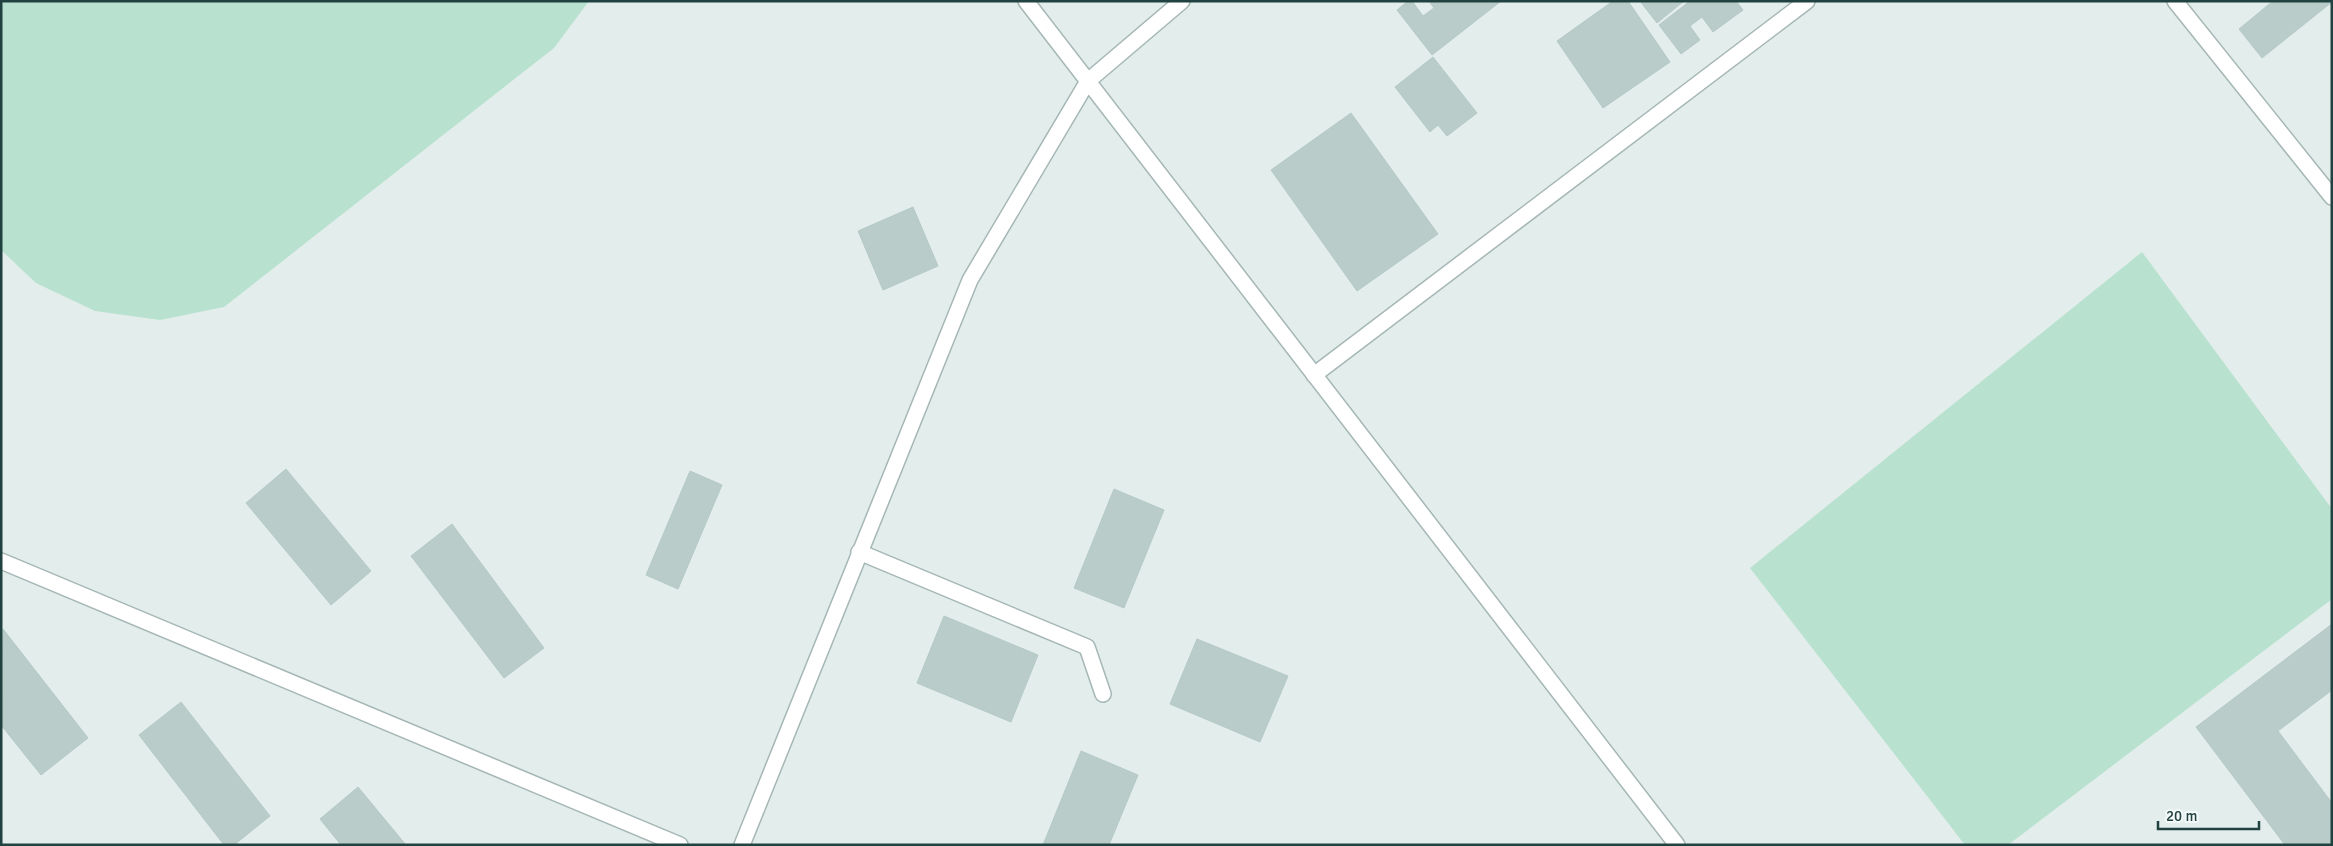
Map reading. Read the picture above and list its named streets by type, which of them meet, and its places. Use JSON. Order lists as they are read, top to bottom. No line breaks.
{"scale_bar":"20 m"}
